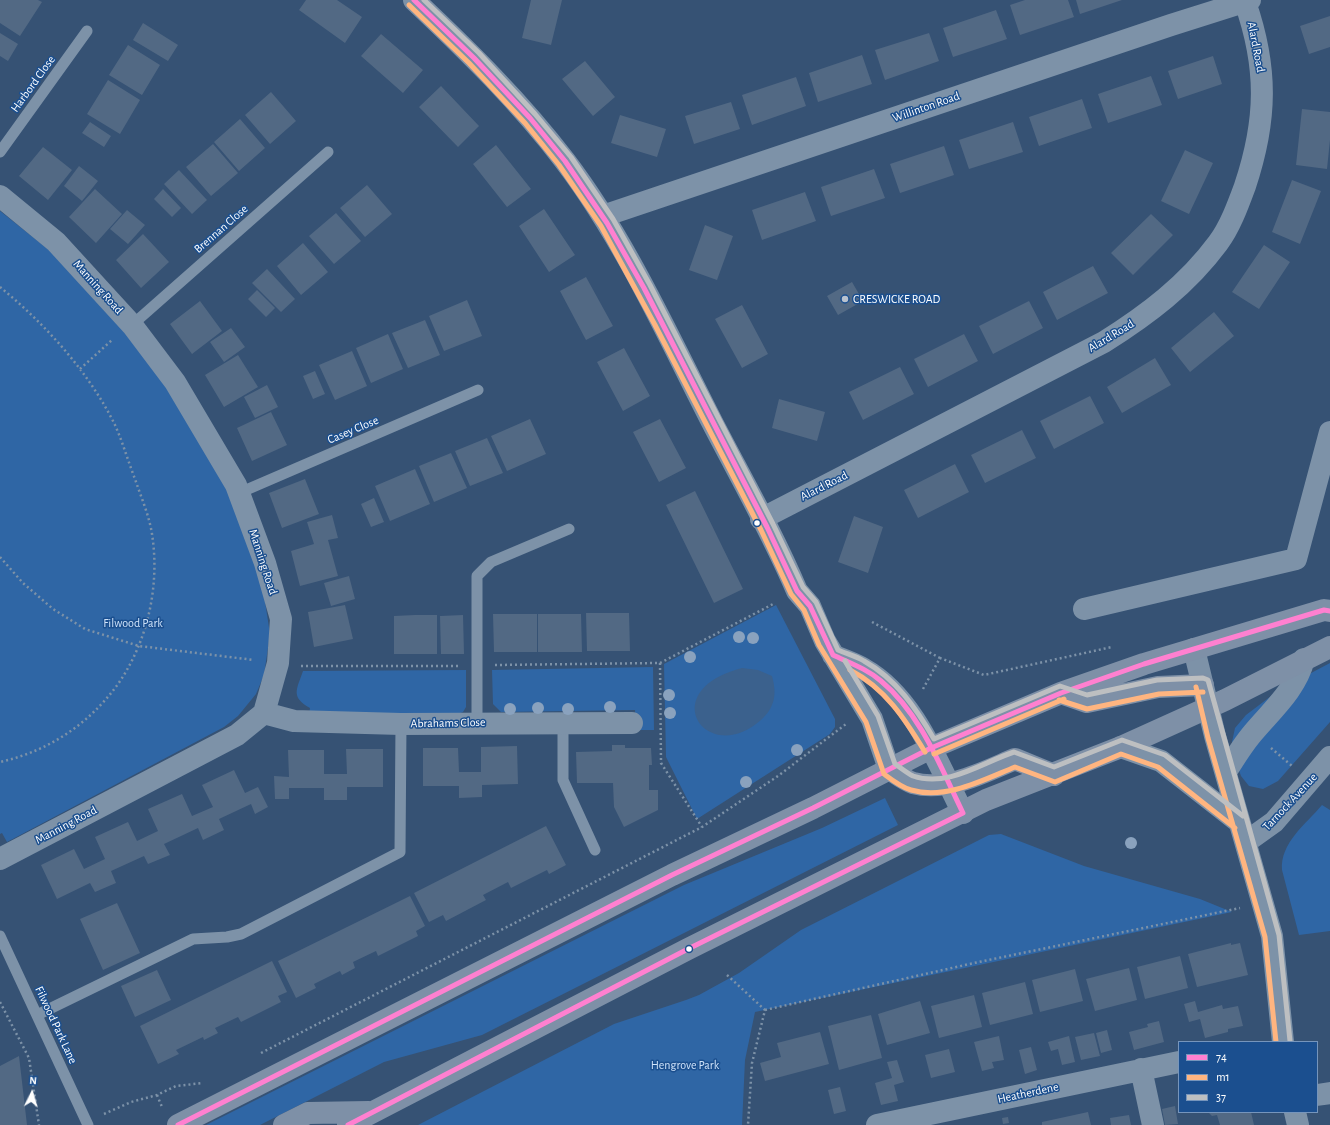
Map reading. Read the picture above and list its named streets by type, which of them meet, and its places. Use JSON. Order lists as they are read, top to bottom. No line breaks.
{"streets":{"street":["Alard Road","Willinton Road","Manning Road","Abrahams Close","Tarnock Avenue","Heatherdene"],"lane":["Harbord Close","Brennan Close","Casey Close","Filwood Park Lane"]},"crossings":[["Alard Road","Willinton Road"],["Brennan Close","Manning Road"],["Manning Road","Casey Close"],["Manning Road","Abrahams Close"]],"parks":["Filwood Park","Hengrove Park"],"places":["CRESWICKE ROAD"],"lines":["transit line 74","transit line 37","transit line m1"],"legend":["74","m1","37"],"north":"top"}
